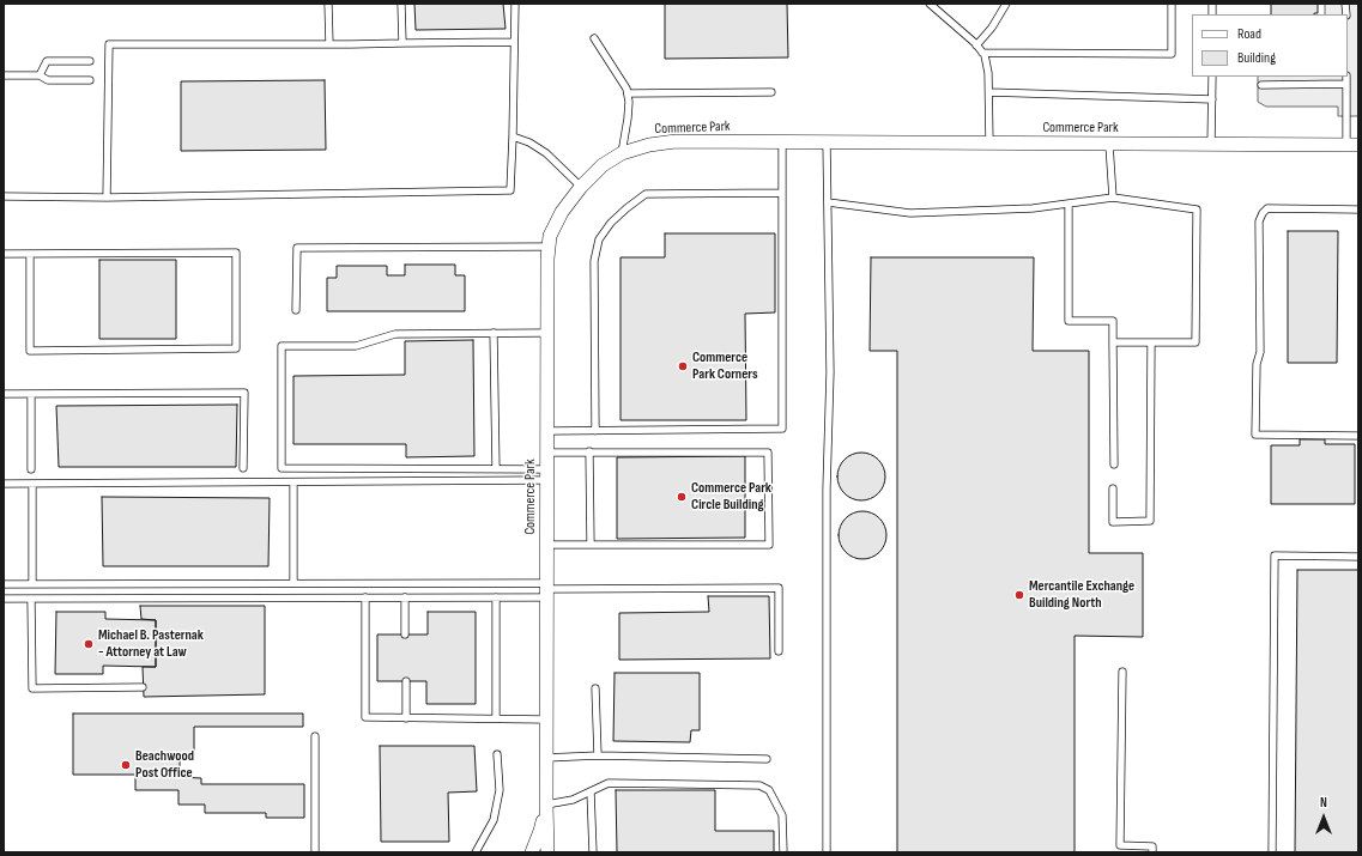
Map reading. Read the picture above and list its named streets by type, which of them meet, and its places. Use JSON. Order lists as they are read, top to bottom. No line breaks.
{"streets":{"street":["Commerce Park"]},"places":["Commerce Park Corners","Commerce Park Circle Building","Mercantile Exchange Building North","Michael B. Pasternak - Attorney at Law","Beachwood Post Office"],"legend":["Road","Building"],"north":"top"}
